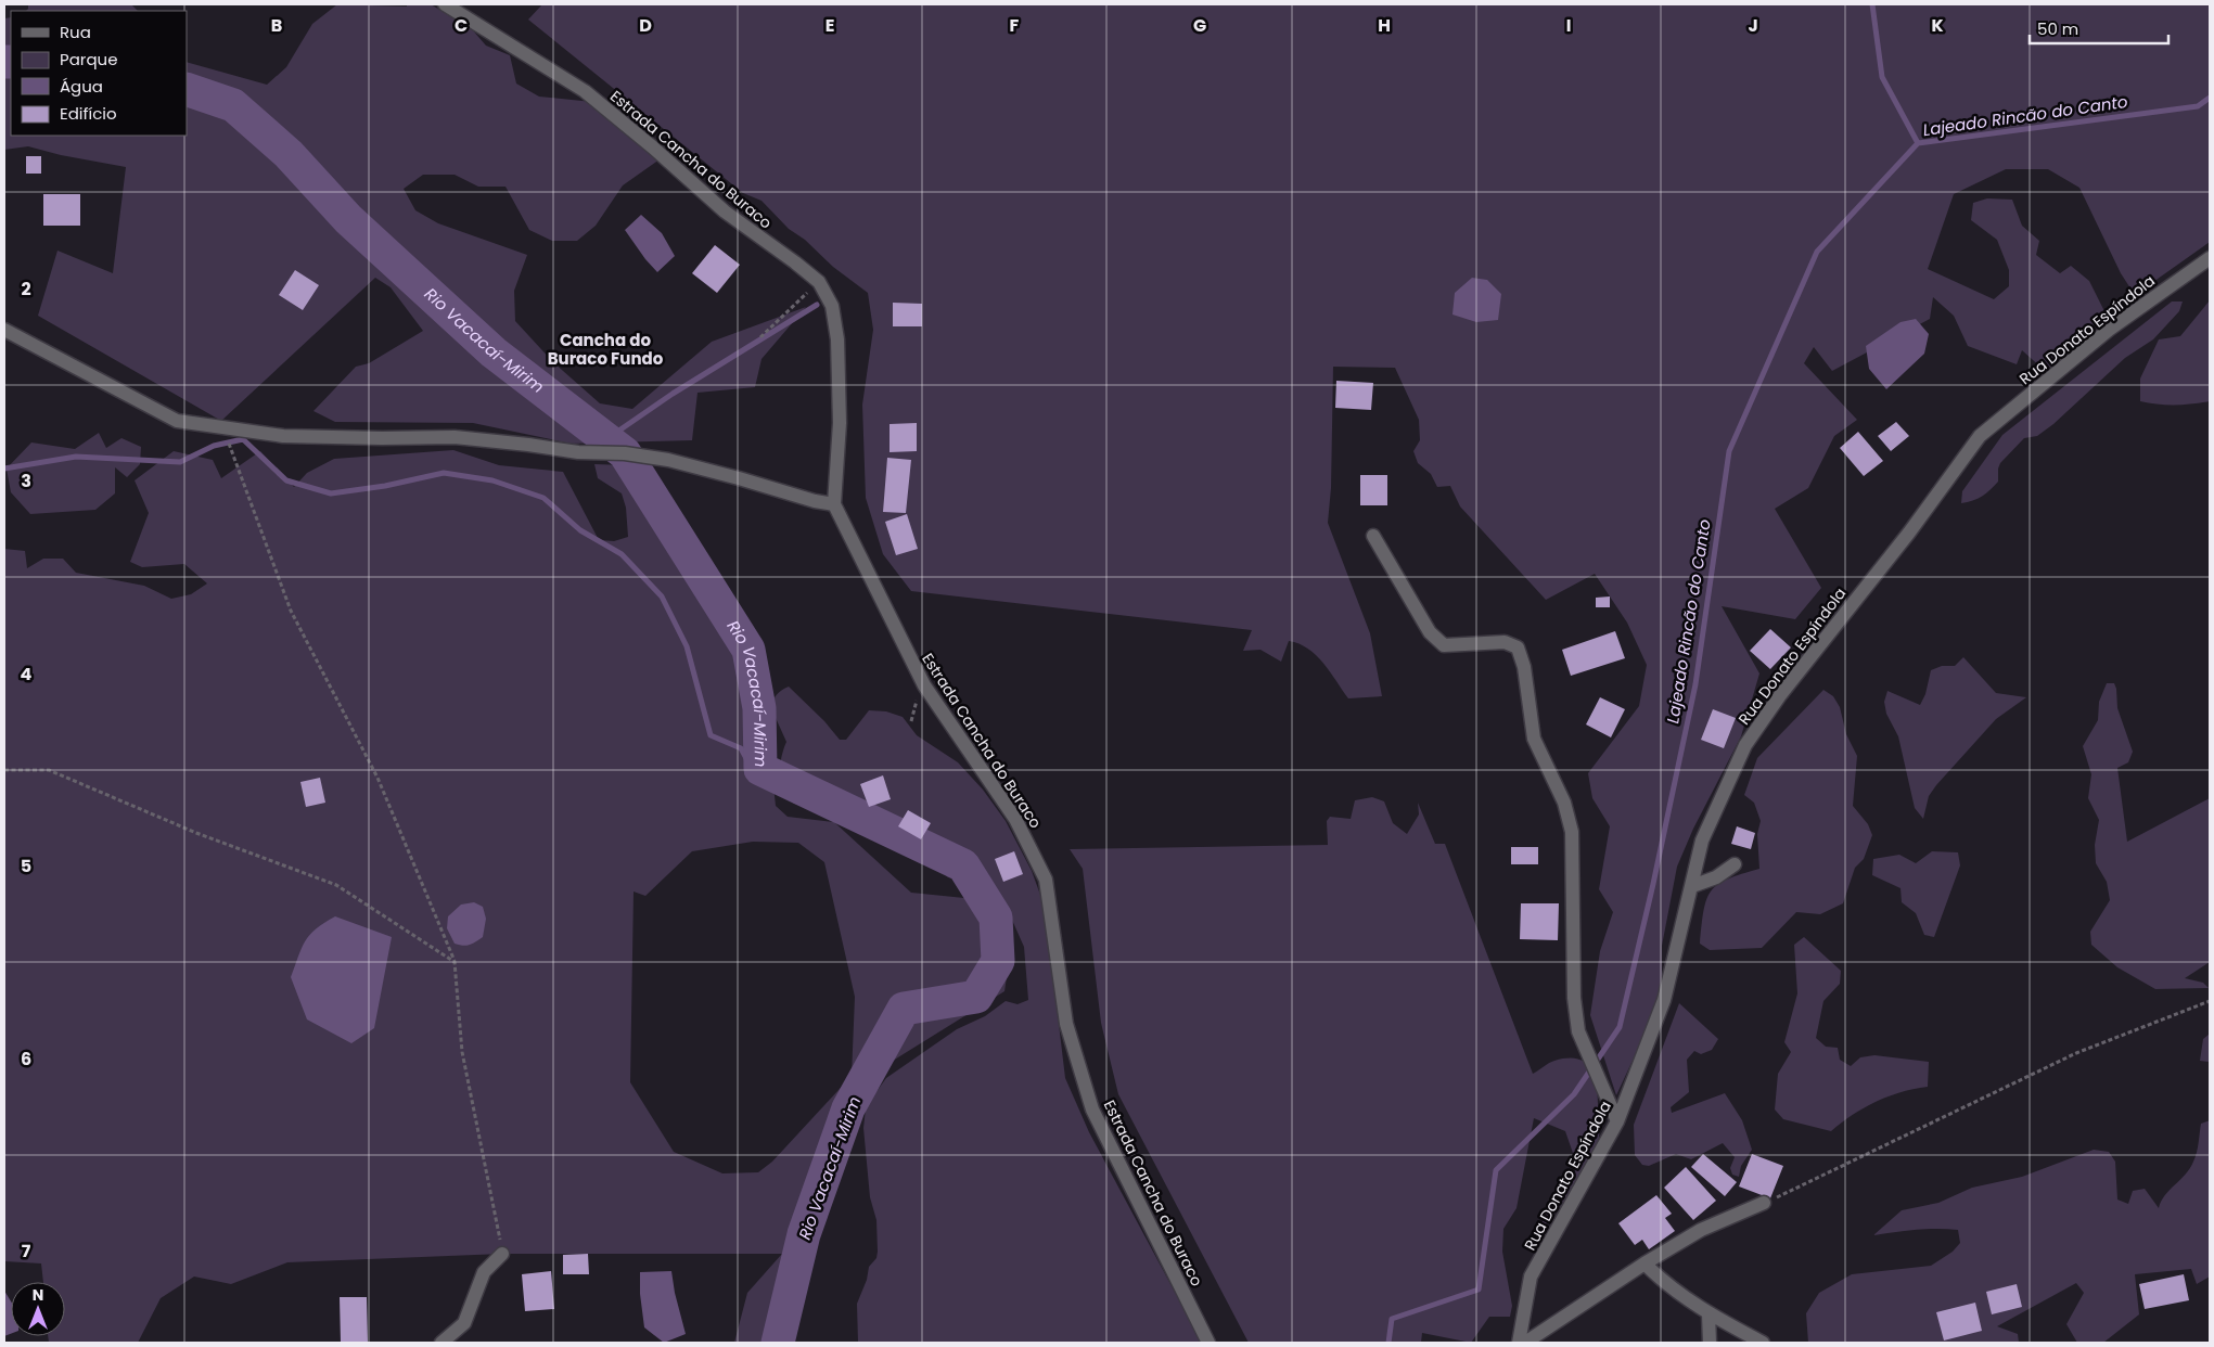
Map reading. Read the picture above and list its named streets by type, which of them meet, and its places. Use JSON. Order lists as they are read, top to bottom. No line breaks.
{"streets":{"street":["Estrada Cancha do Buraco","Rua Donato Espíndola"]},"districts":["Cancha do Buraco Fundo"],"water":["Lajeado Rincão do Canto","Rio Vacacaí-Mirim"],"legend":["Rua","Parque","Água","Edifício"],"scale_bar":"50 m","north":"top","grid":{"columns":["B","C","D","E","F","G","H","I","J","K"],"rows":["2","3","4","5","6","7"]}}
